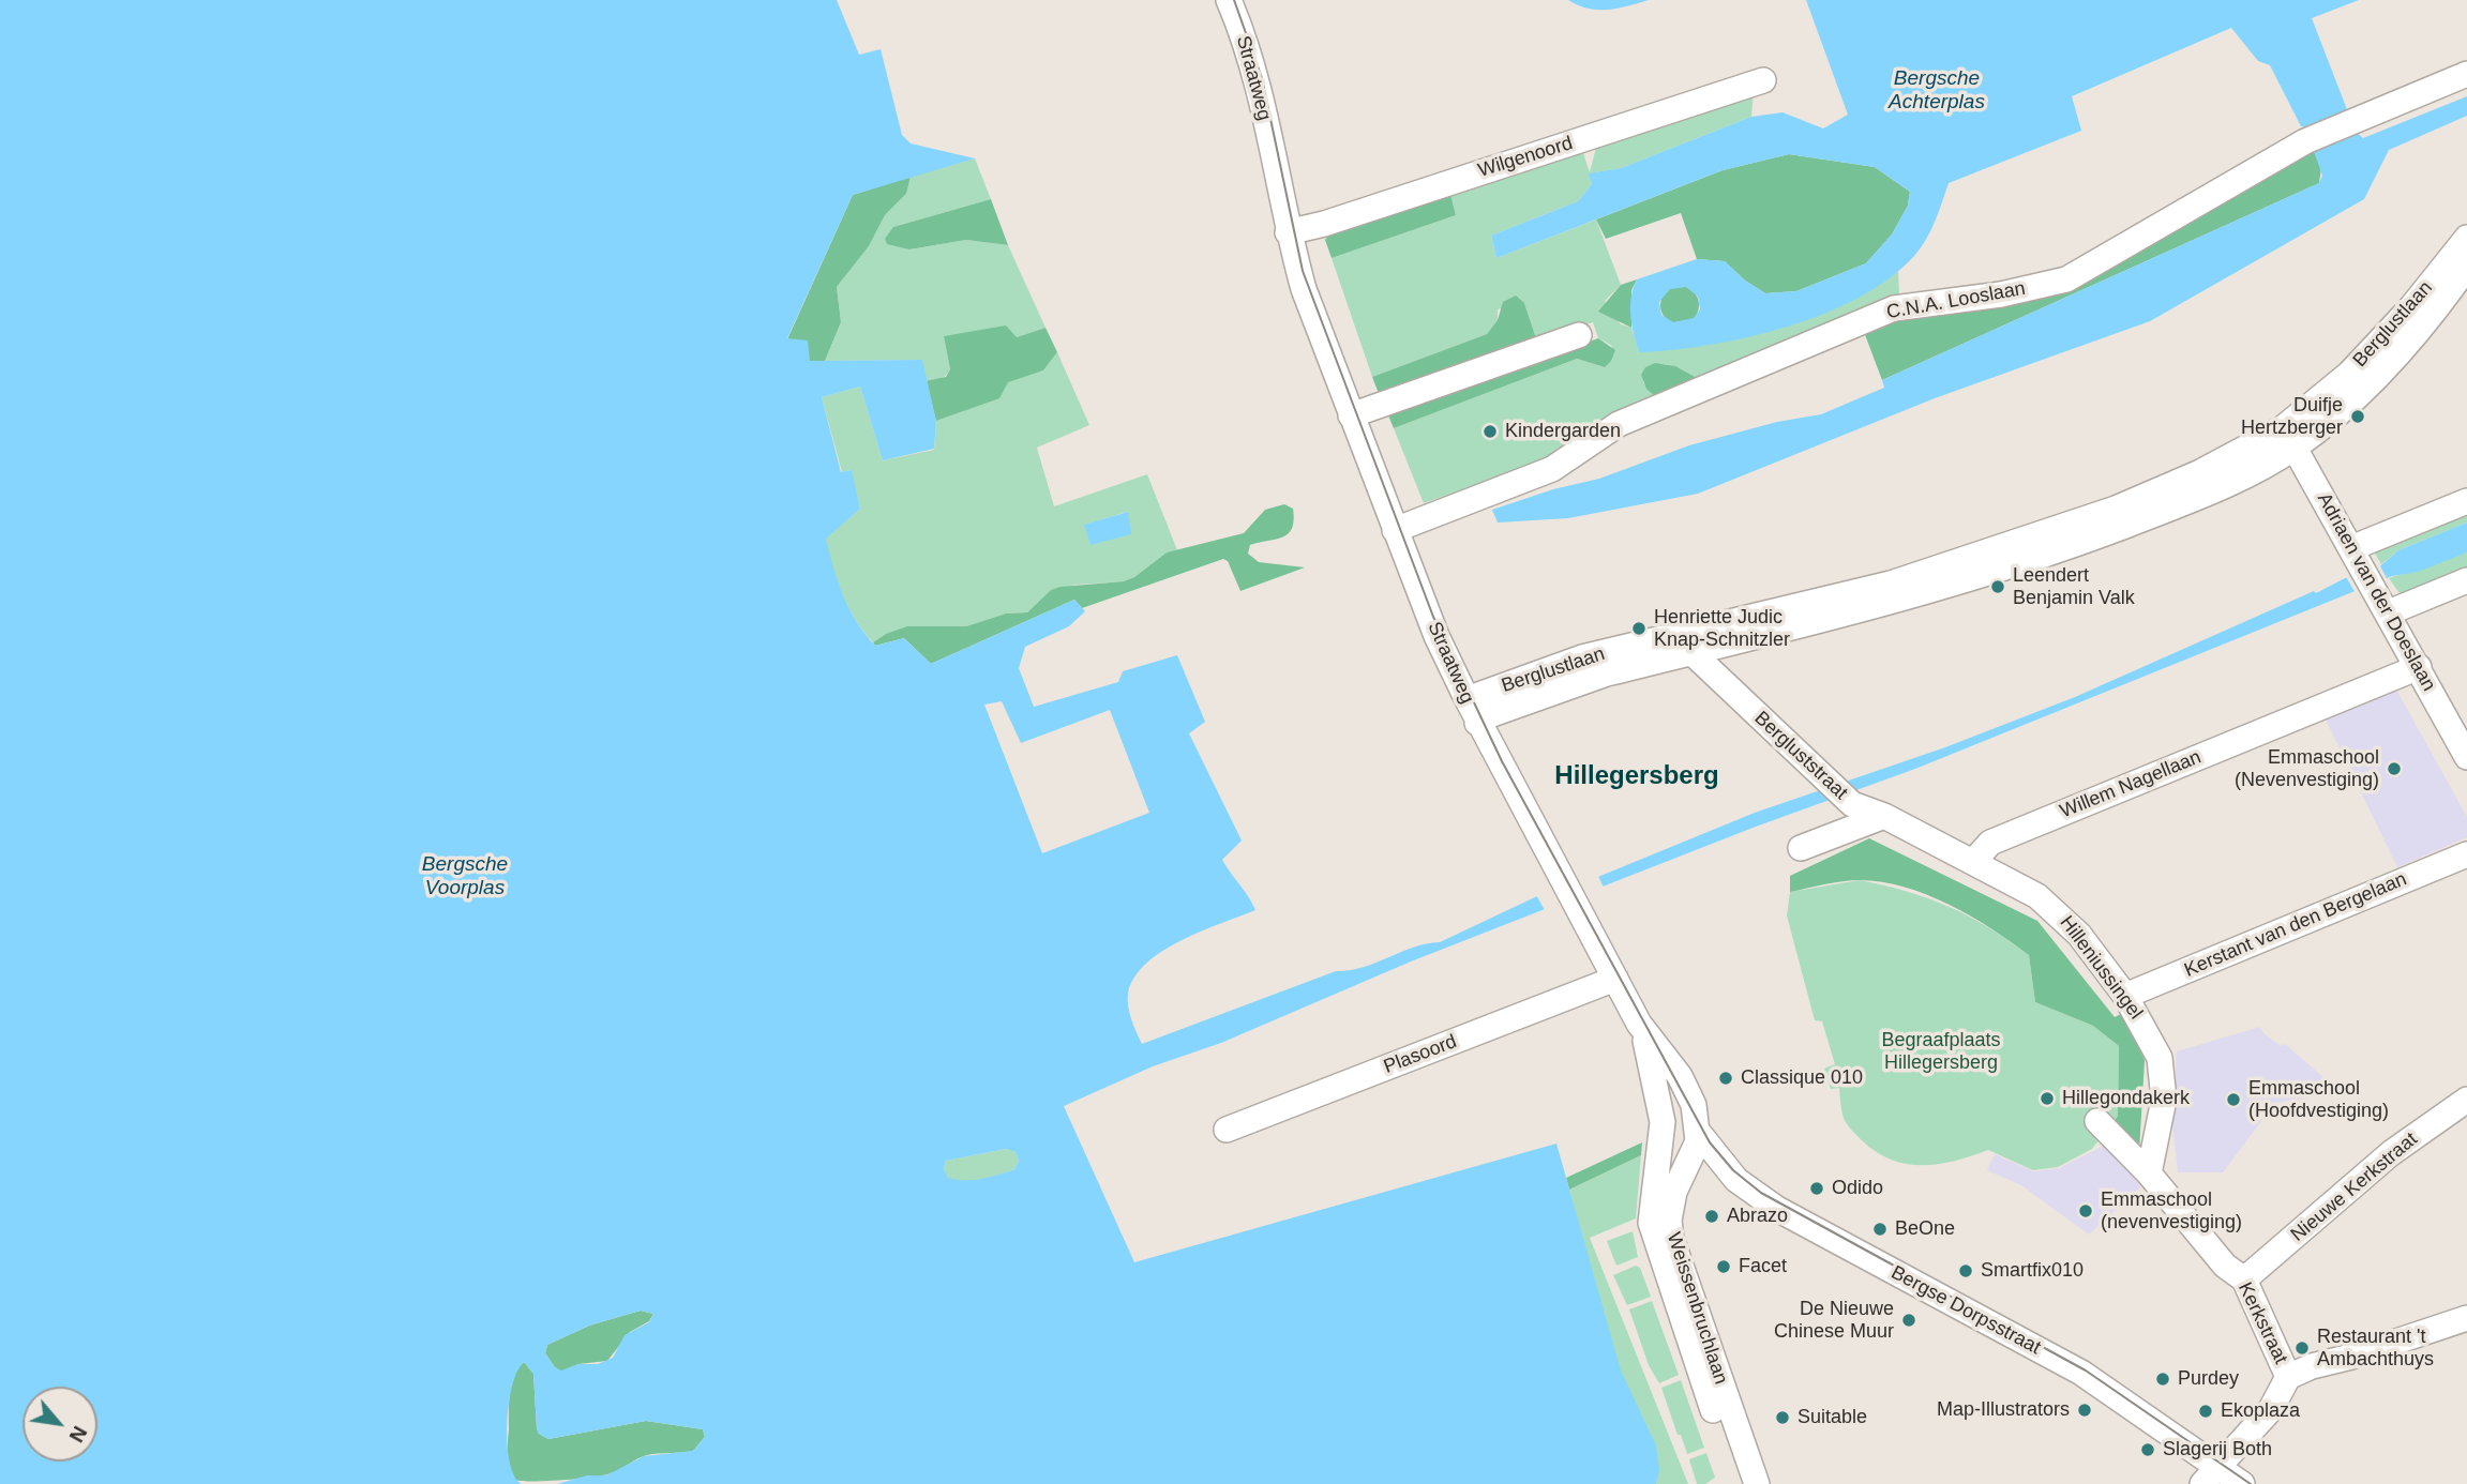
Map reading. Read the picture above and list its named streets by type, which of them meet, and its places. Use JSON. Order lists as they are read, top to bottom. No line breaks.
{"streets":{"street":["Straatweg","Wilgenoord","C.N.A. Looslaan","Berglustlaan","Adriaen van der Doeslaan","Bergluststraat","Willem Nagellaan","Kerstant van den Bergelaan","Hilleniussingel","Plasoord","Nieuwe Kerkstraat","Weissenbruchlaan","Bergse Dorpsstraat","Kerkstraat"]},"crossings":[["Straatweg","Wilgenoord"],["Straatweg","C.N.A. Looslaan"],["Straatweg","Berglustlaan"],["Straatweg","Bergse Dorpsstraat"],["Berglustlaan","Adriaen van der Doeslaan"],["Berglustlaan","Bergluststraat"],["Adriaen van der Doeslaan","Willem Nagellaan"],["Bergluststraat","Hilleniussingel"],["Willem Nagellaan","Hilleniussingel"],["Kerstant van den Bergelaan","Hilleniussingel"],["Hilleniussingel","Kerkstraat"],["Plasoord","Bergse Dorpsstraat"],["Nieuwe Kerkstraat","Kerkstraat"],["Weissenbruchlaan","Bergse Dorpsstraat"],["Bergse Dorpsstraat","Kerkstraat"]],"districts":["Hillegersberg"],"water":["Bergsche Achterplas","Bergsche Voorplas"],"parks":["Begraafplaats Hillegersberg"],"places":["Duifje Hertzberger","Kindergarden","Leendert Benjamin Valk","Henriette Judic Knap-Schnitzler","Emmaschool (Nevenvestiging)","Classique 010","Hillegondakerk","Emmaschool (Hoofdvestiging)","Odido","Emmaschool (nevenvestiging)","Abrazo","BeOne","Facet","Smartfix010","De Nieuwe Chinese Muur","Restaurant 't Ambachthuys","Purdey","Map-Illustrators","Ekoplaza","Suitable","Slagerij Both"],"north":"bottom right"}
